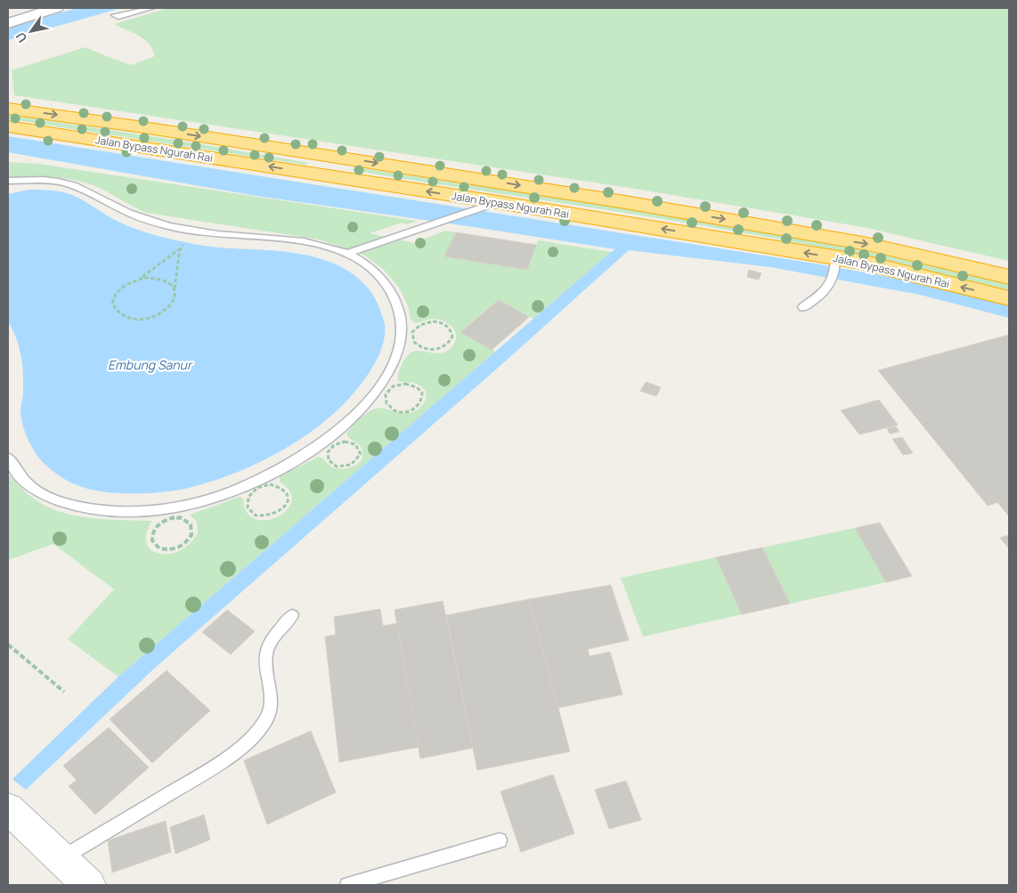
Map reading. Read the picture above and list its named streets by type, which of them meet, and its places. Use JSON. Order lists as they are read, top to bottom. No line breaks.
{"streets":{"highway":["Jalan Bypass Ngurah Rai"]},"water":["Embung Sanur"],"north":"bottom left"}
